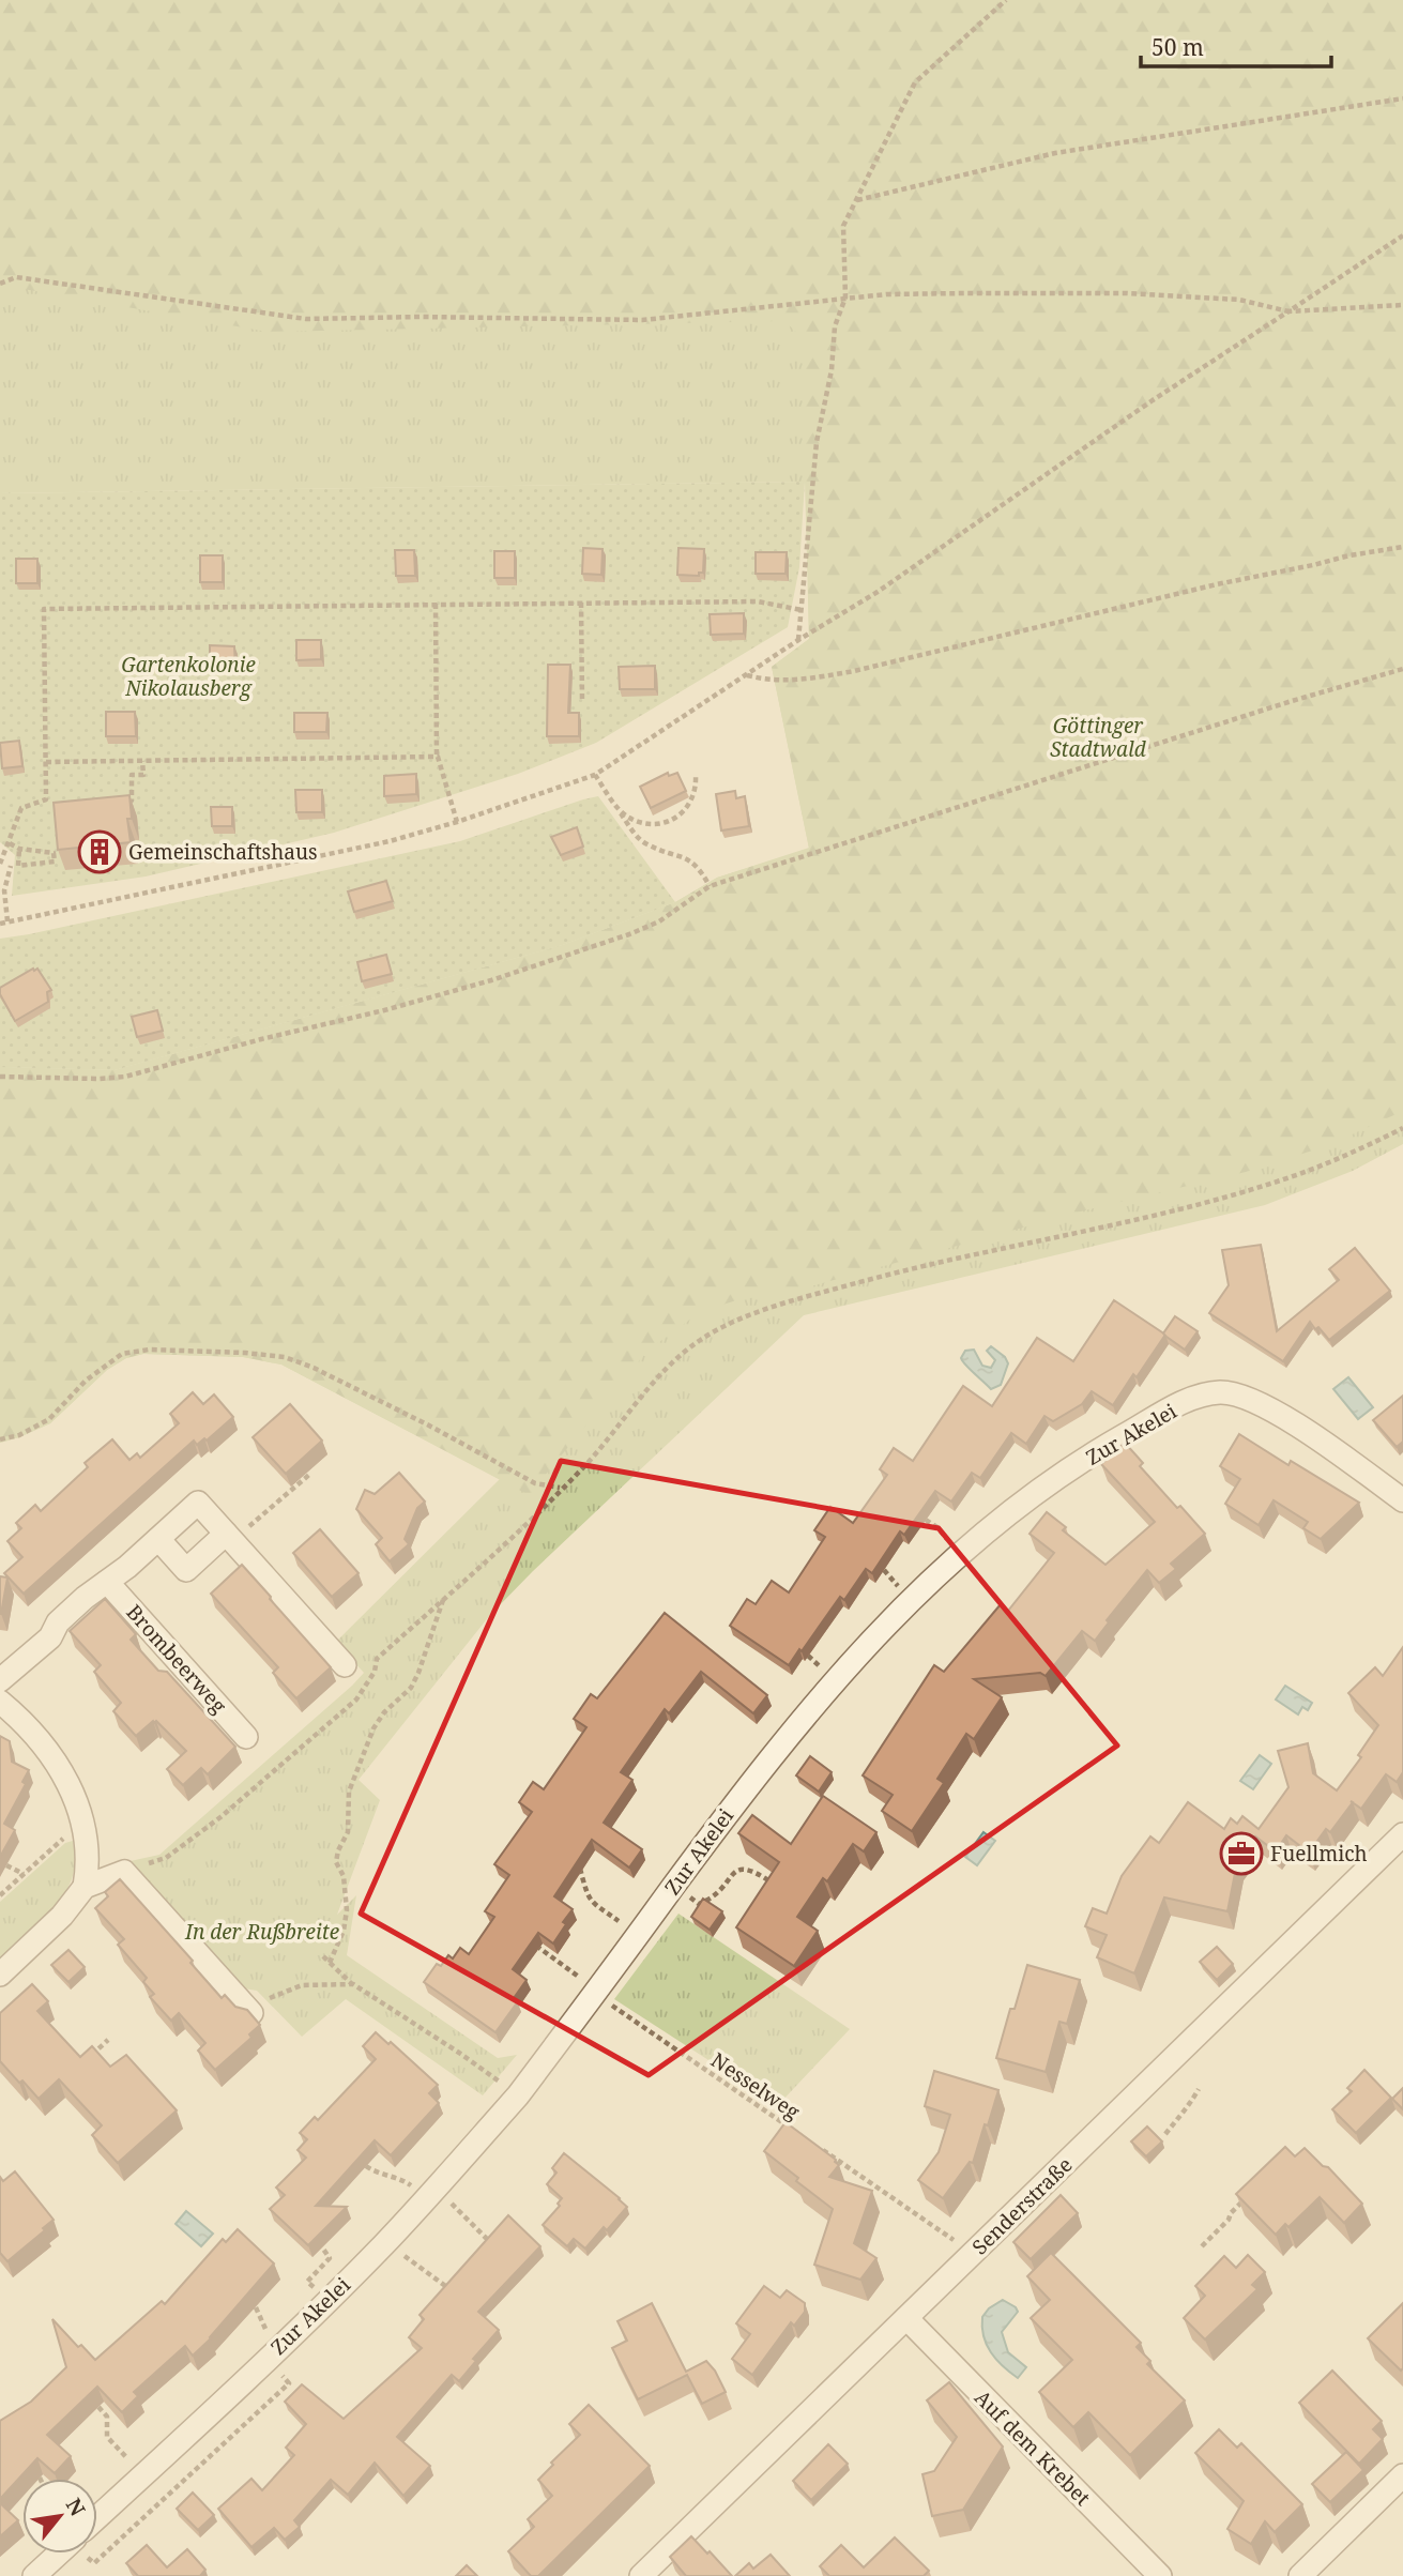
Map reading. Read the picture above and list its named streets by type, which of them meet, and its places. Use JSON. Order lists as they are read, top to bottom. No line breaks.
{"streets":{"street":["Zur Akelei","Brombeerweg","Senderstraße","Auf dem Krebet"],"path":["Nesselweg"]},"crossings":[["Zur Akelei","Nesselweg"],["Senderstraße","Auf dem Krebet"]],"parks":["Gartenkolonie Nikolausberg","Göttinger Stadtwald","In der Rußbreite"],"places":{"building":["Gemeinschaftshaus"],"office":["Fuellmich"]},"scale_bar":"50 m","north":"top right"}
